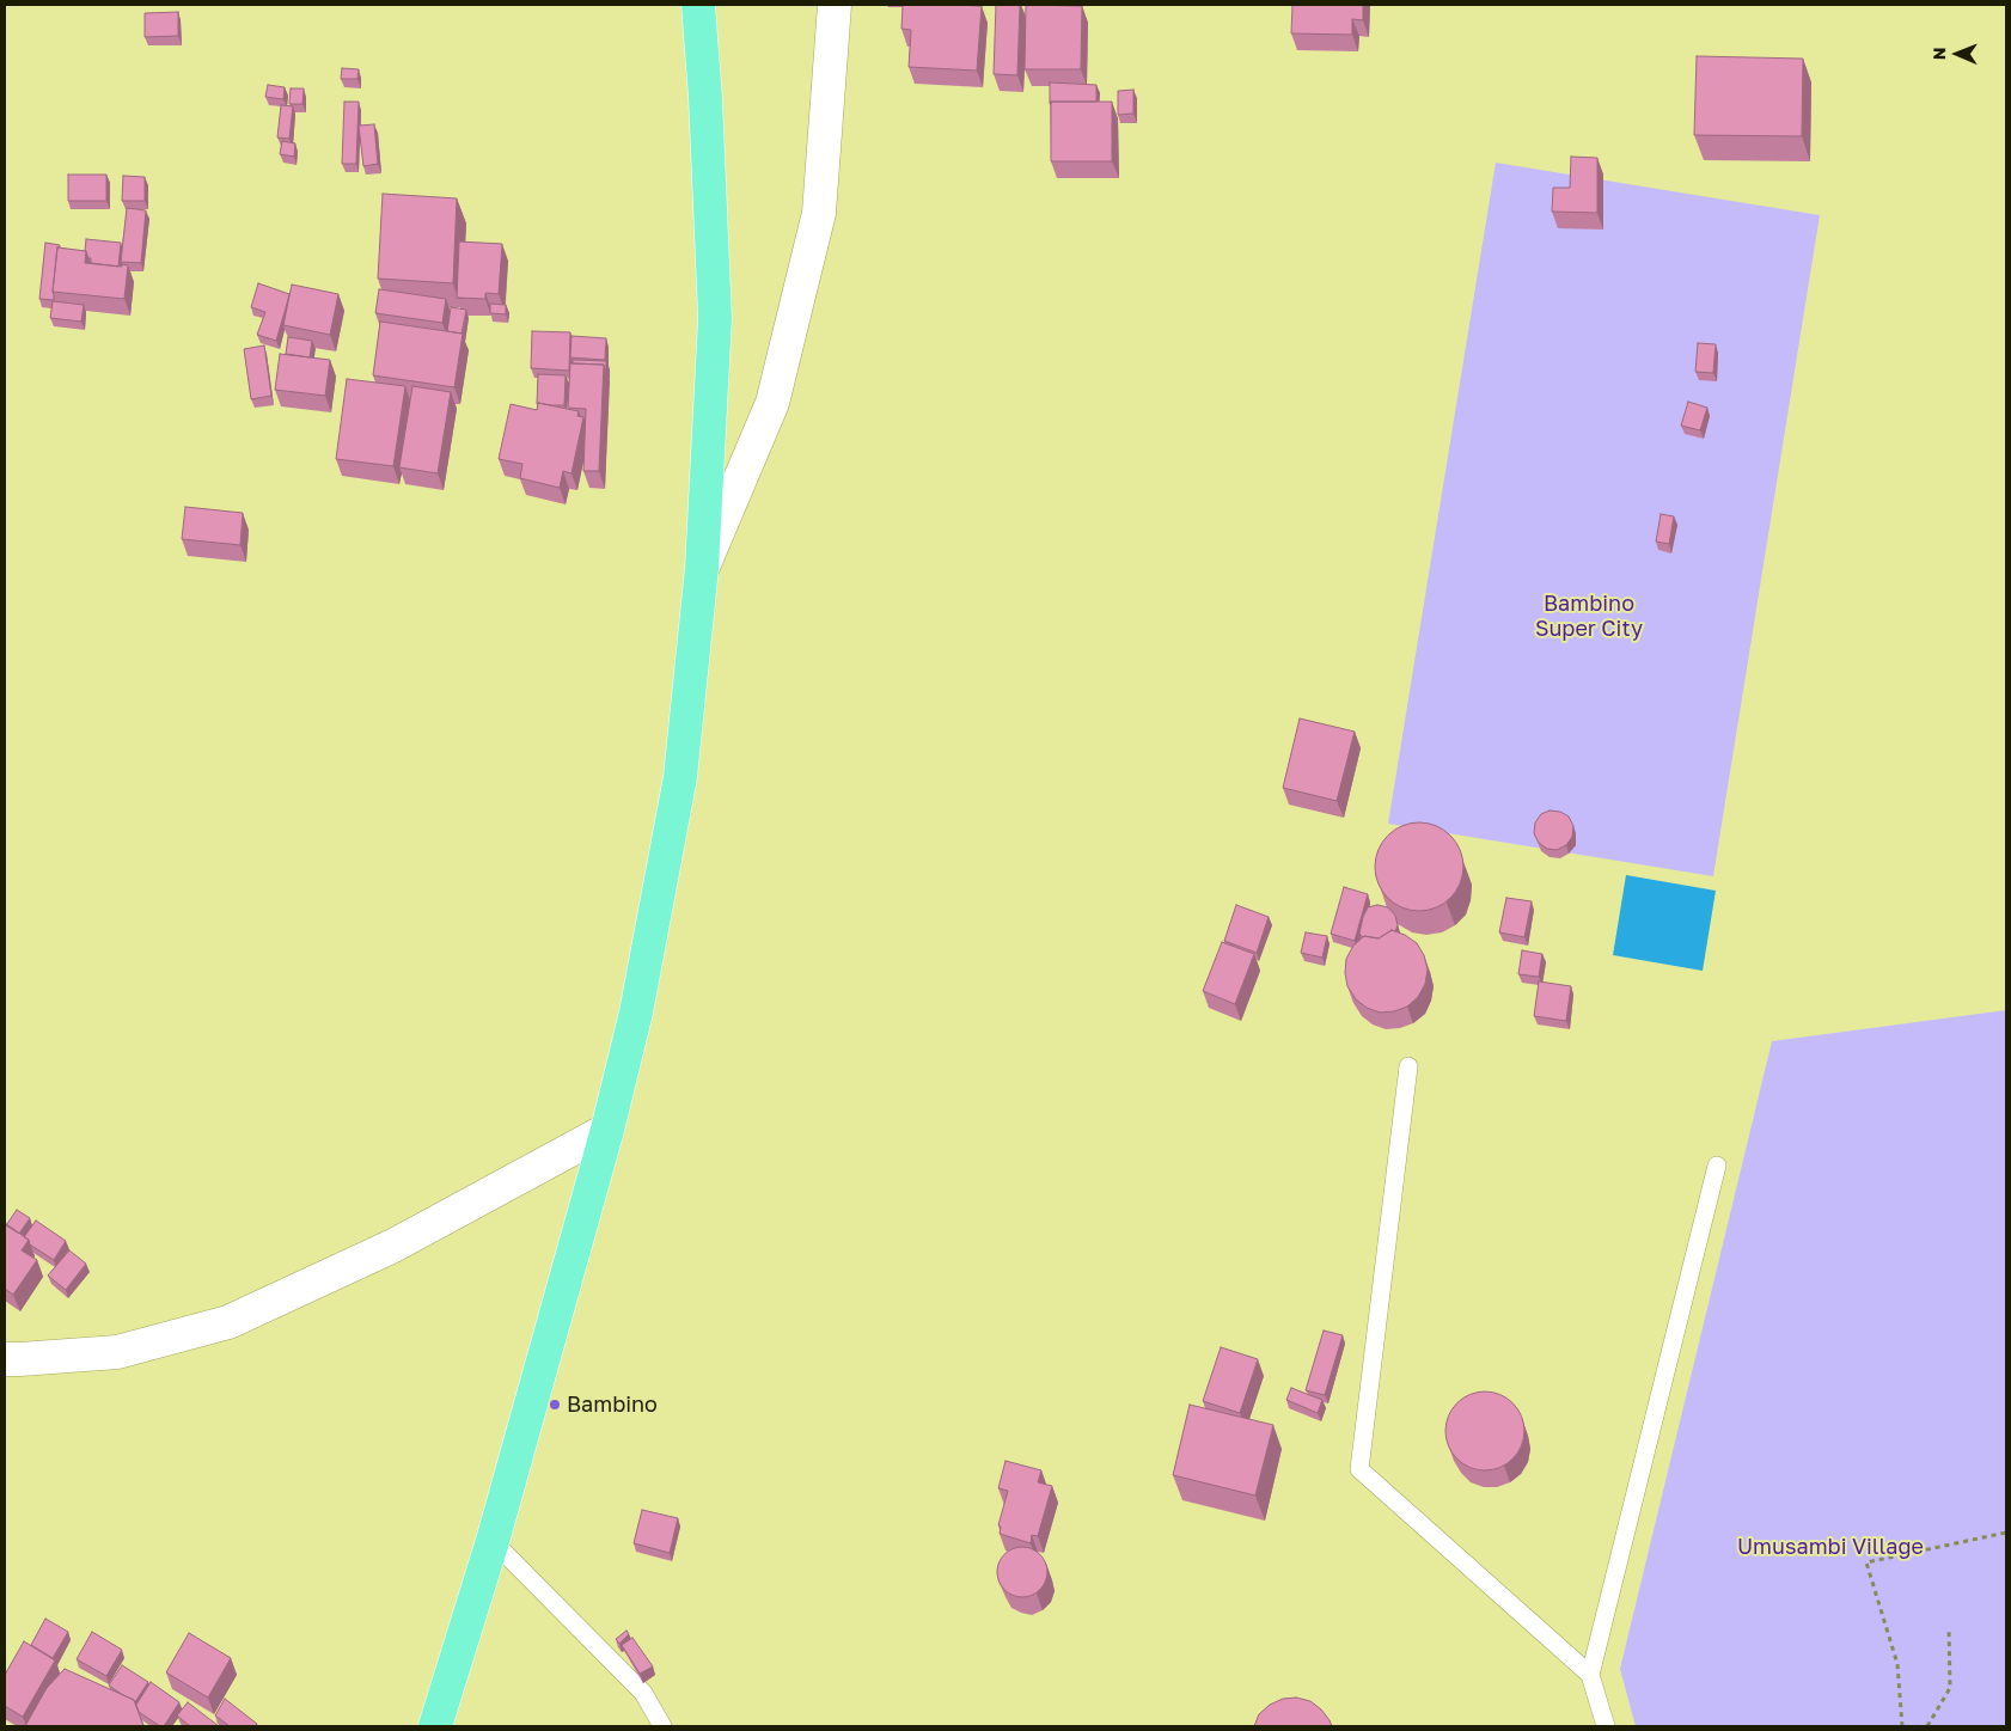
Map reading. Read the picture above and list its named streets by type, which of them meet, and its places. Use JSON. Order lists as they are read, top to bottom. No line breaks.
{"parks":["Bambino Super City","Umusambi Village"],"places":["Bambino"],"north":"left"}
